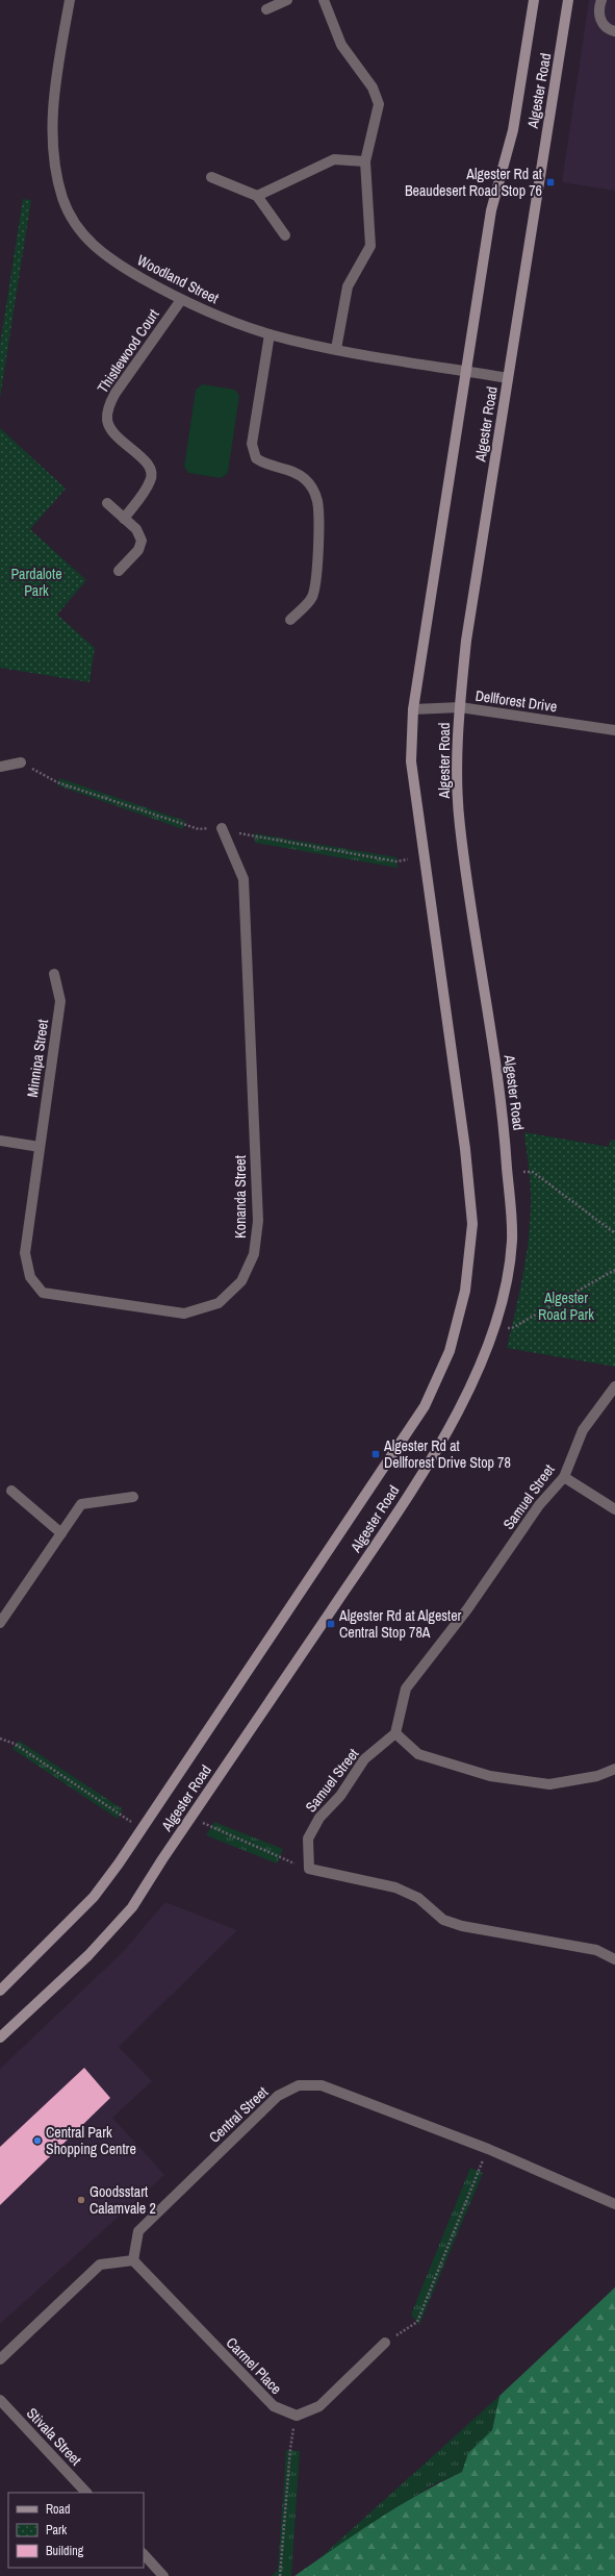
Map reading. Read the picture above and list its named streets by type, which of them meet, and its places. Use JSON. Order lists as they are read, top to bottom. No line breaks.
{"streets":{"main road":["Algester Road"],"street":["Woodland Street","Thistlewood Court","Dellforest Drive","Minnipa Street","Konanda Street","Samuel Street","Central Street","Carmel Place","Stivala Street"]},"crossings":[["Algester Road","Woodland Street"],["Algester Road","Dellforest Drive"],["Woodland Street","Thistlewood Court"],["Minnipa Street","Konanda Street"],["Central Street","Carmel Place"]],"parks":["Pardalote Park","Algester Road Park"],"places":{"transit":["Algester Rd at Beaudesert Road Stop 76","Algester Rd at Dellforest Drive Stop 78","Algester Rd at Algester Central Stop 78A"],"other":["Central Park Shopping Centre","Goodsstart Calamvale 2"]},"legend":["Road","Park","Building"]}
